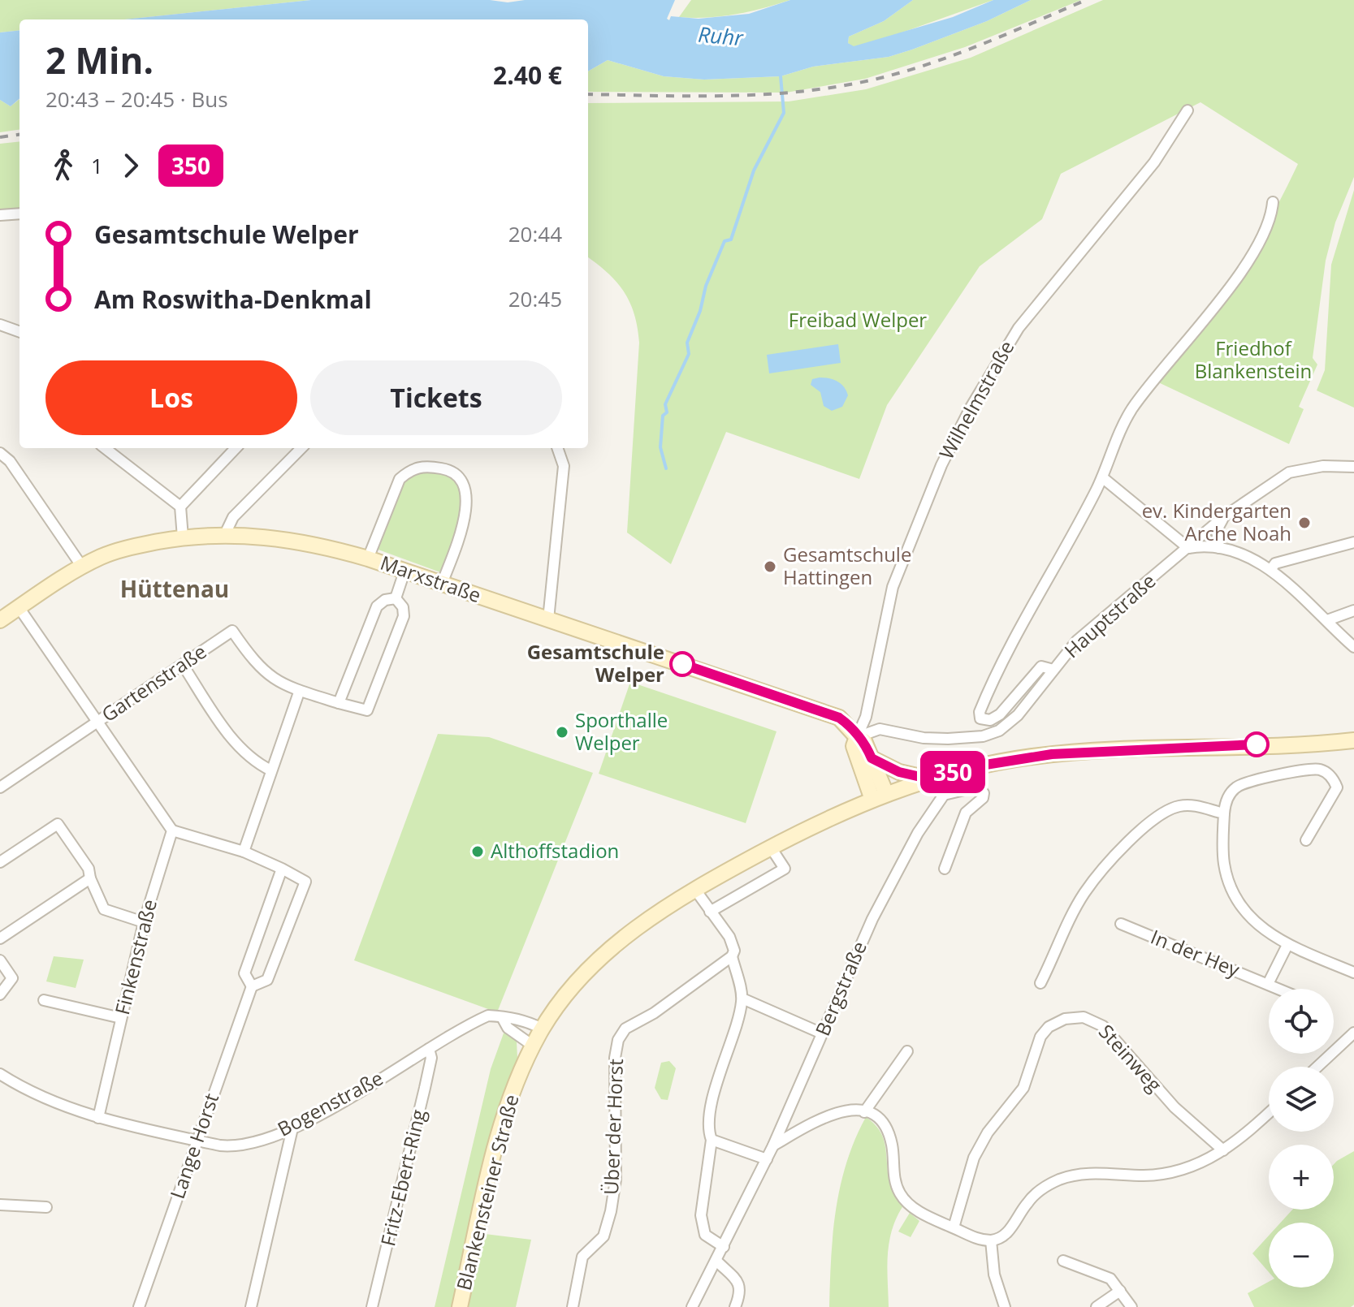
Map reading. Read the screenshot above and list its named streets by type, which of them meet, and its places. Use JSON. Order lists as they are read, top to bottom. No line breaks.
{"streets":{"main road":["Marxstraße","Blankensteiner Straße"],"street":["Wilhelmstraße","Hauptstraße","Gartenstraße","In der Hey","Finkenstraße","Bergstraße","Steinweg","Bogenstraße","Über der Horst","Lange Horst","Fritz-Ebert-Ring"]},"crossings":[["Wilhelmstraße","Marxstraße"],["Wilhelmstraße","Hauptstraße"],["Marxstraße","Hauptstraße"],["Marxstraße","Blankensteiner Straße"],["Finkenstraße","Bogenstraße"],["Finkenstraße","Lange Horst"],["Bogenstraße","Lange Horst"],["Bogenstraße","Fritz-Ebert-Ring"],["Bogenstraße","Blankensteiner Straße"]],"districts":["Hüttenau"],"water":["Ruhr"],"parks":["Freibad Welper","Friedhof Blankenstein"],"places":["ev. Kindergarten Arche Noah","Gesamtschule Hattingen","Gesamtschule Welper","Sporthalle Welper","Althoffstadion"],"lines":["bus line 350"],"page":{"on_map":"350","heading":["2 Min.","20:43 – 20:45 · Bus","2.40 €"],"legs":["1","350"],"list":[{"name":"Gesamtschule Welper","value":"20:44"},{"name":"Am Roswitha-Denkmal","value":"20:45"}],"buttons":["Los","Tickets"],"map_buttons":["+","−"]}}
